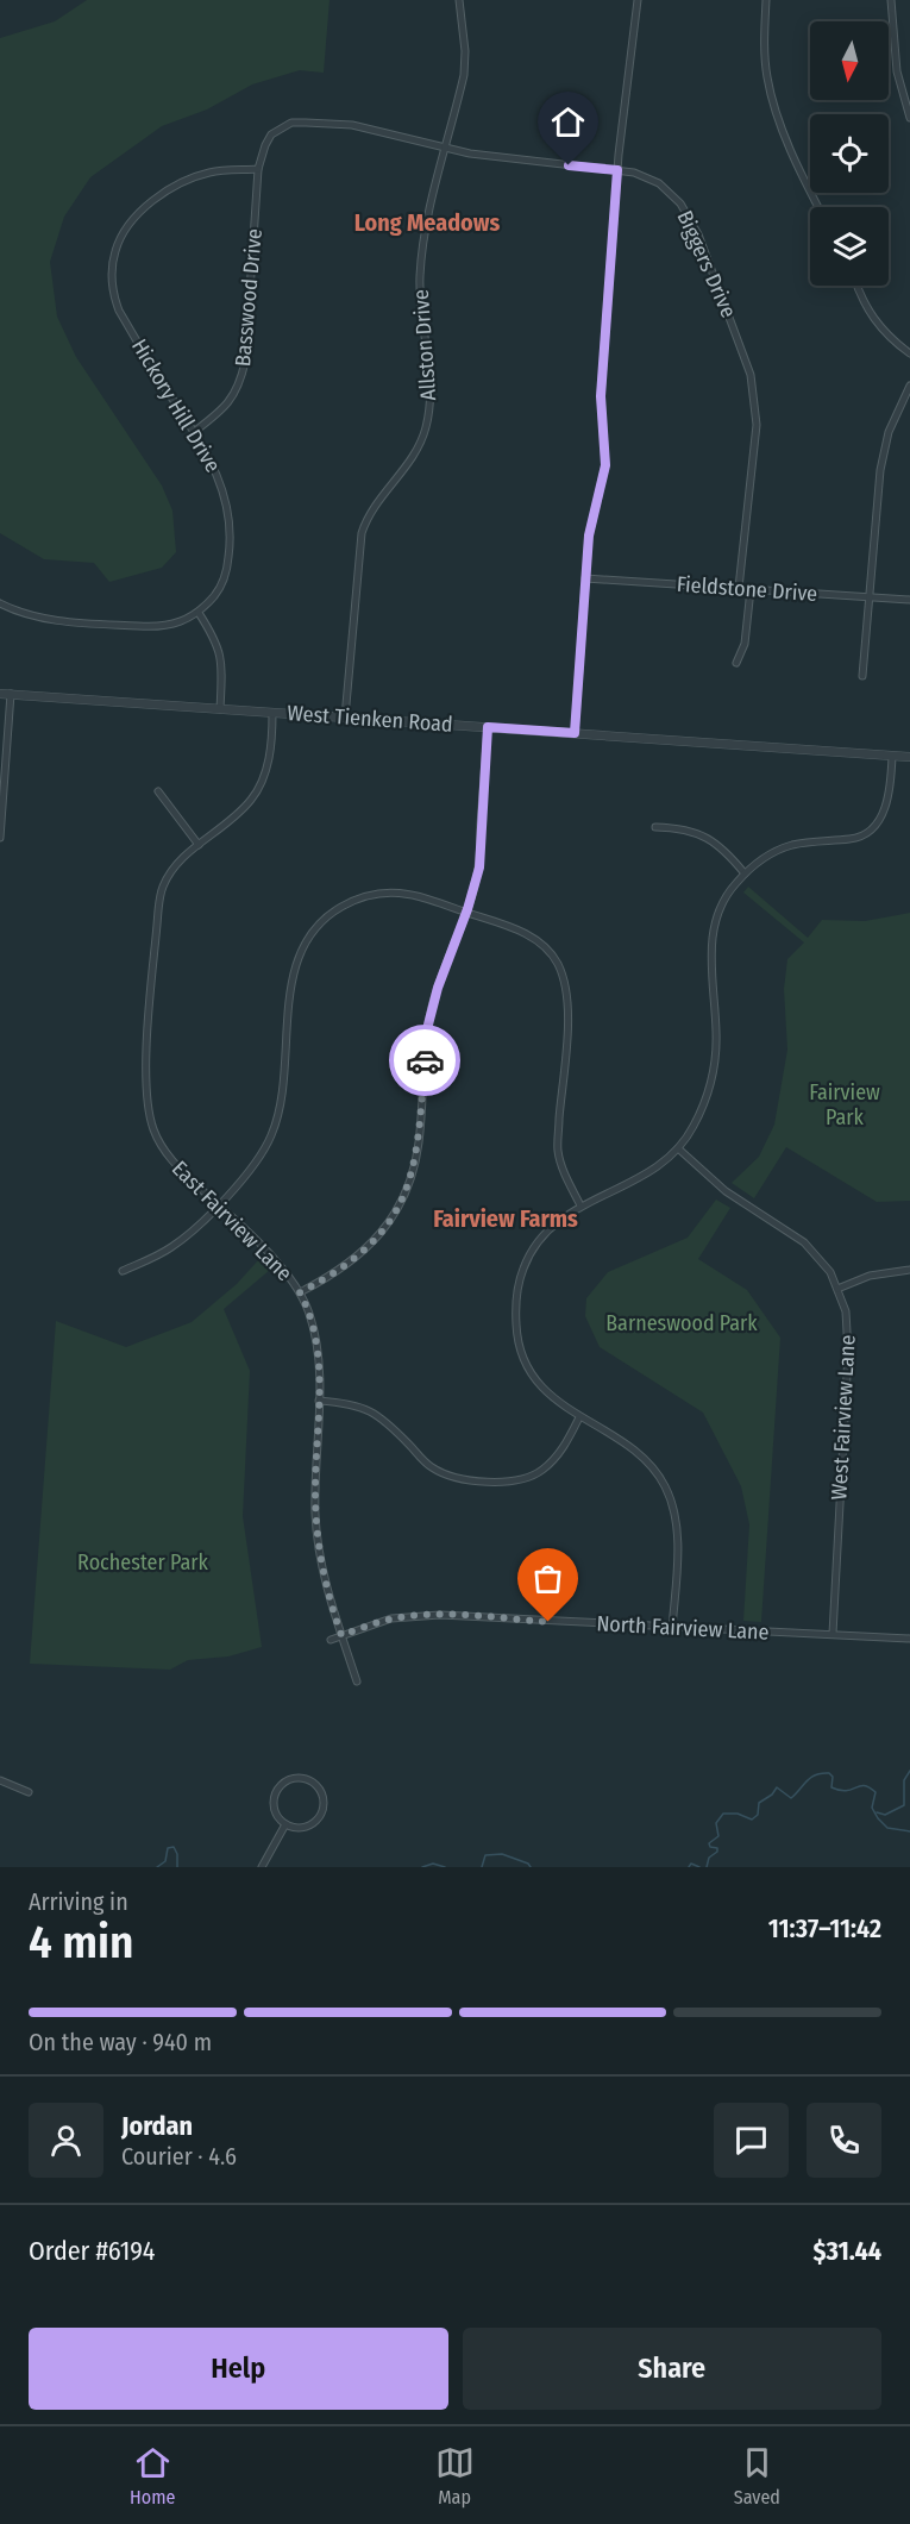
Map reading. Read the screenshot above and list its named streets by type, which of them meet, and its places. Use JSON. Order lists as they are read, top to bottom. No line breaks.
{"streets":{"street":["Biggers Drive","Basswood Drive","Allston Drive","Hickory Hill Drive","Fieldstone Drive","West Tienken Road","East Fairview Lane","West Fairview Lane","North Fairview Lane"]},"crossings":[["Biggers Drive","Basswood Drive"],["Biggers Drive","Allston Drive"],["Biggers Drive","Fieldstone Drive"],["Basswood Drive","Hickory Hill Drive"],["Allston Drive","West Tienken Road"],["West Tienken Road","East Fairview Lane"],["East Fairview Lane","North Fairview Lane"],["West Fairview Lane","North Fairview Lane"]],"districts":["Long Meadows","Fairview Farms"],"parks":["Fairview Park","Barneswood Park","Rochester Park"],"north":"bottom","page":{"heading":["4 min","Arriving in","11:37–11:42"],"panel":["Jordan","Courier · 4.6","Order #6194","$31.44"],"bar":"On the way · 940 m","buttons":["Help","Share"],"tabs":["Home","Map","Saved"]}}
